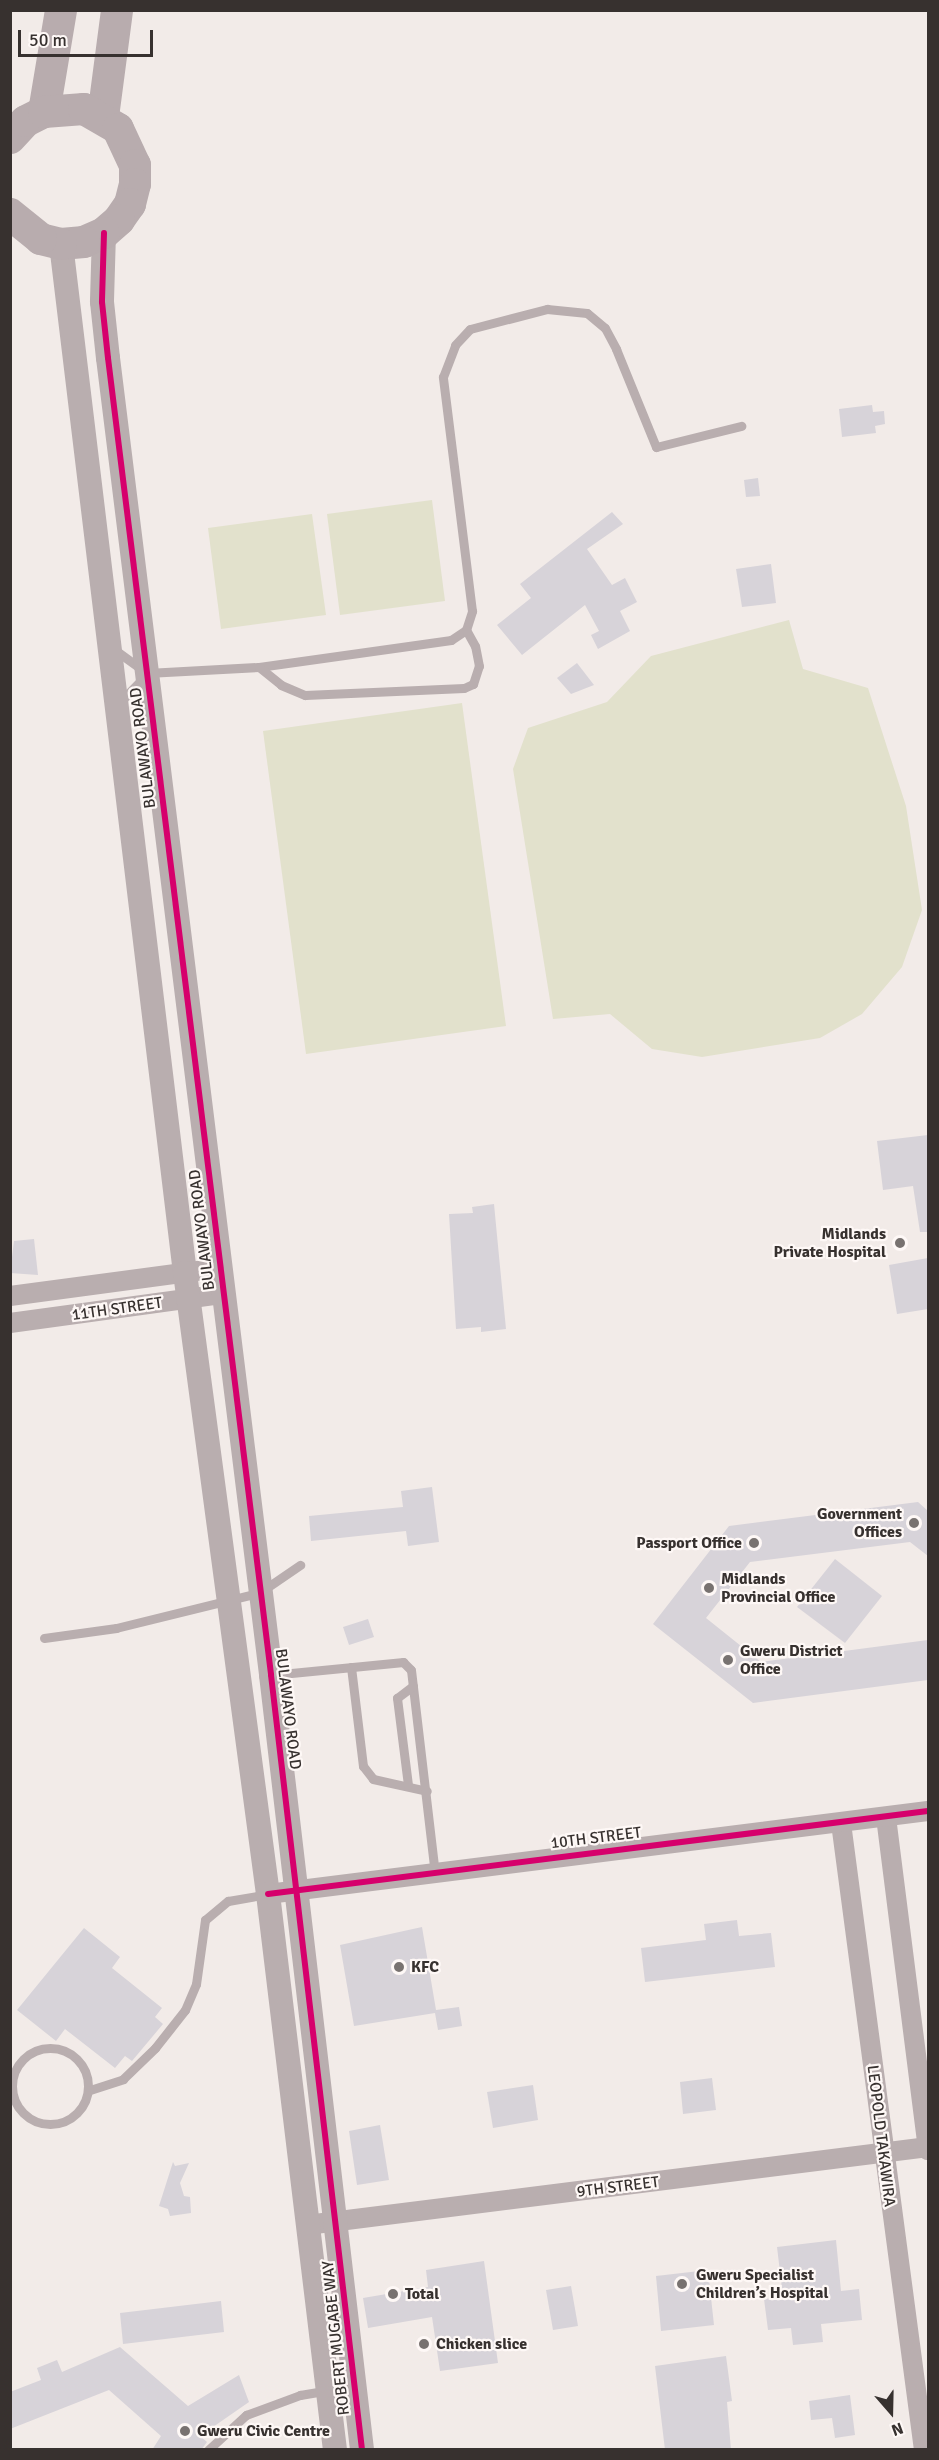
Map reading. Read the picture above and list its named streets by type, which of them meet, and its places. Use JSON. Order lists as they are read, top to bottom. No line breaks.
{"streets":{"street":["BULAWAYO ROAD","11TH STREET","10TH STREET","LEOPOLD TAKAWIRA","9TH STREET","ROBERT MUGABE WAY"]},"crossings":[["BULAWAYO ROAD","11TH STREET"],["BULAWAYO ROAD","10TH STREET"],["BULAWAYO ROAD","9TH STREET"],["BULAWAYO ROAD","ROBERT MUGABE WAY"],["10TH STREET","LEOPOLD TAKAWIRA"],["LEOPOLD TAKAWIRA","9TH STREET"],["9TH STREET","ROBERT MUGABE WAY"]],"places":["Midlands Private Hospital","Government Offices","Passport Office","Midlands Provincial Office","Gweru District Office","KFC","Gweru Specialist Children’s Hospital","Total","Chicken slice","Gweru Civic Centre"],"scale_bar":"50 m","north":"bottom"}
